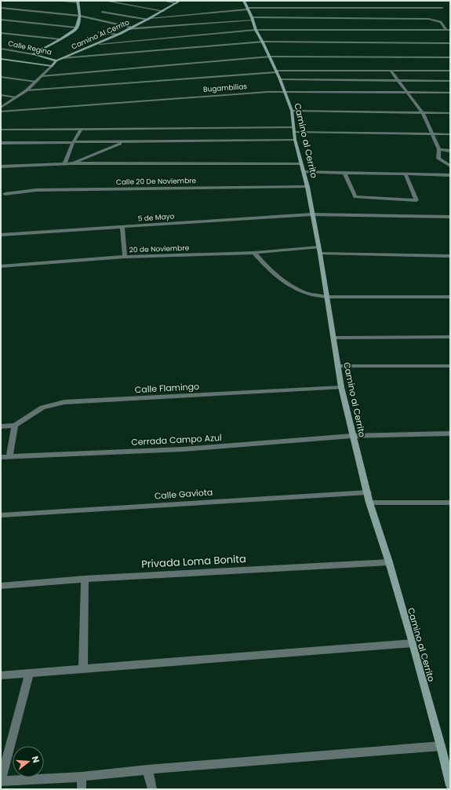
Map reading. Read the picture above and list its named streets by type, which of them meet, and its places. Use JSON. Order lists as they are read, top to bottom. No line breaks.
{"streets":{"main road":["Camino Al Cerrito","Calle Regina","Camino al Cerrito"],"street":["Bugambilias","Calle 20 De Noviembre","5 de Mayo","20 de Noviembre","Calle Flamingo","Cerrada Campo Azul","Calle Gaviota","Privada Loma Bonita"]},"crossings":[["Camino Al Cerrito","Calle Regina"],["Bugambilias","Camino al Cerrito"],["Camino al Cerrito","Calle 20 De Noviembre"],["Camino al Cerrito","5 de Mayo"],["Camino al Cerrito","20 de Noviembre"],["Camino al Cerrito","Calle Flamingo"],["Camino al Cerrito","Cerrada Campo Azul"],["Camino al Cerrito","Calle Gaviota"],["Camino al Cerrito","Privada Loma Bonita"]],"north":"right"}
